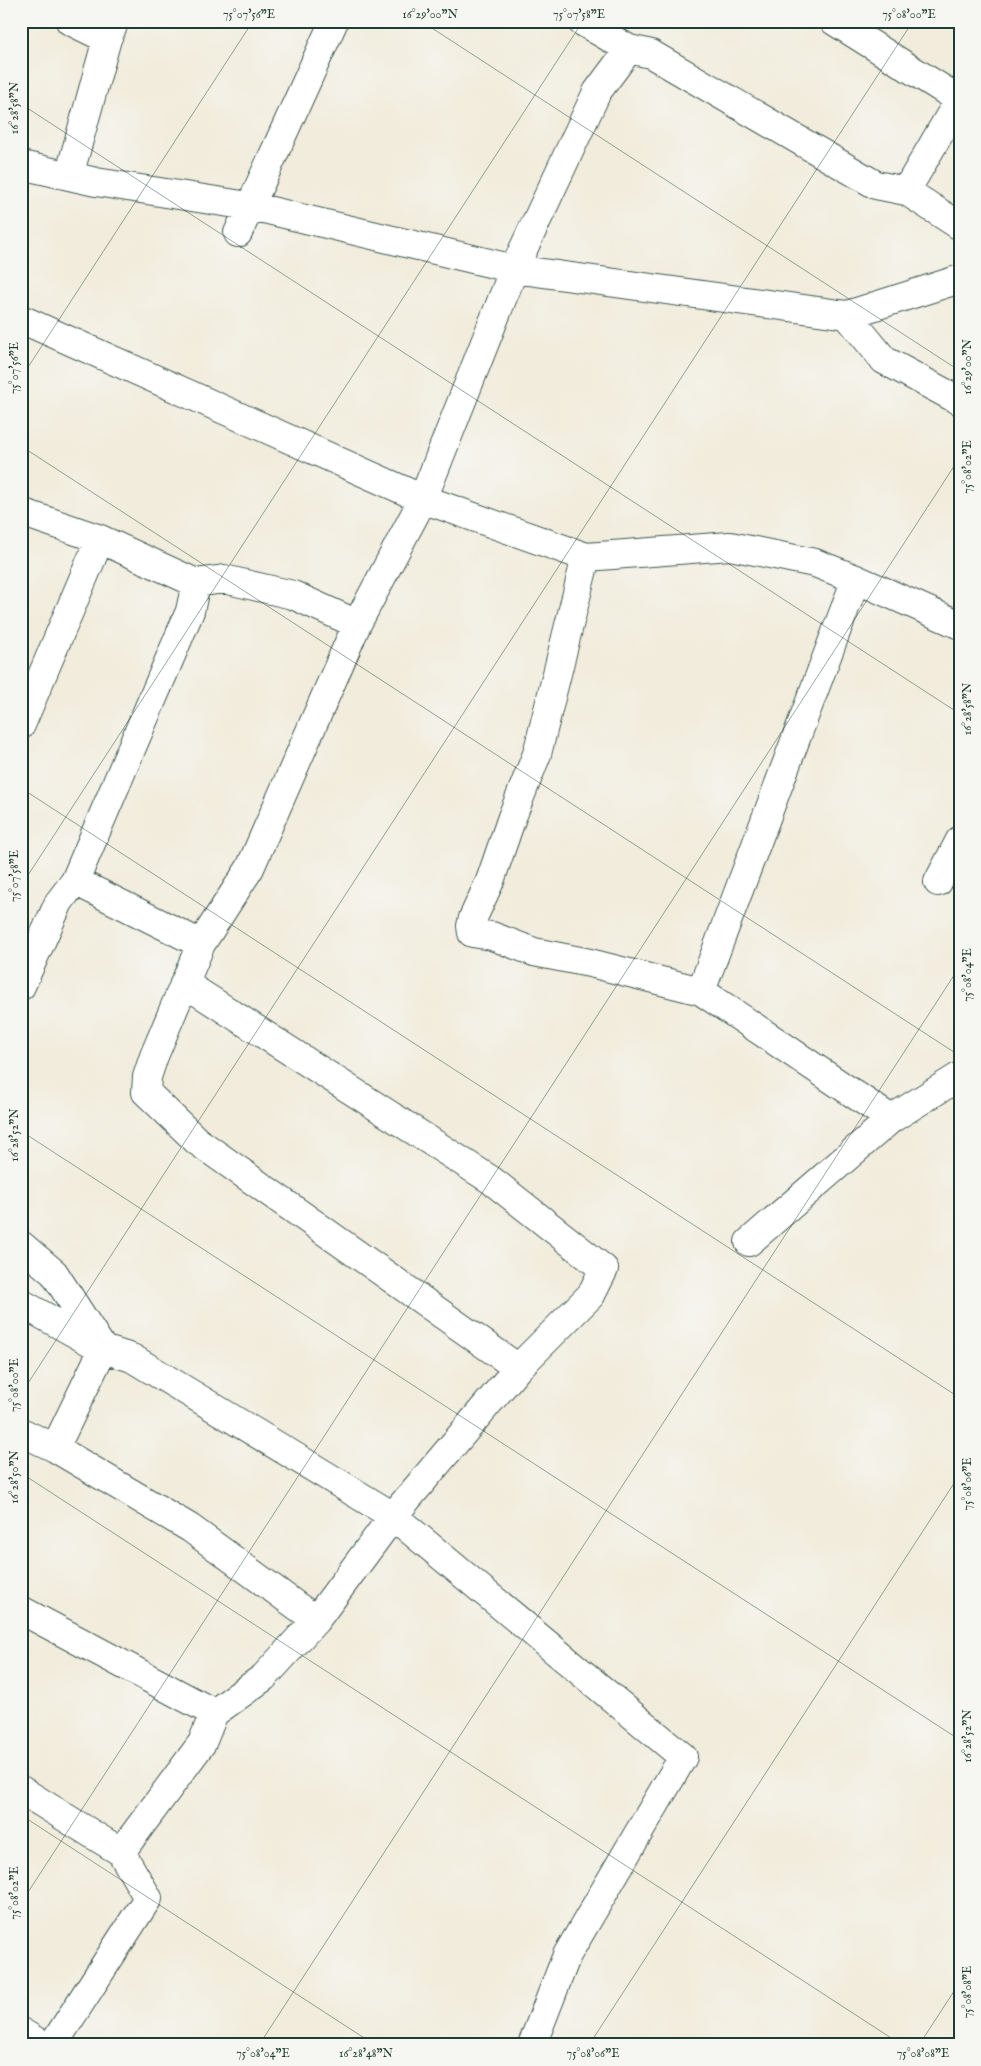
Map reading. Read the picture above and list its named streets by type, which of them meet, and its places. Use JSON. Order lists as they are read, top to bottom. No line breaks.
{"coordinates":["75°07'56\"E","16°29'00\"N","75°07'58\"E","75°08'00\"E","16°28'58\"N","75°08'02\"E","75°08'04\"E","16°28'52\"N","16°28'50\"N","75°08'06\"E","75°08'08\"E","16°28'48\"N"]}
